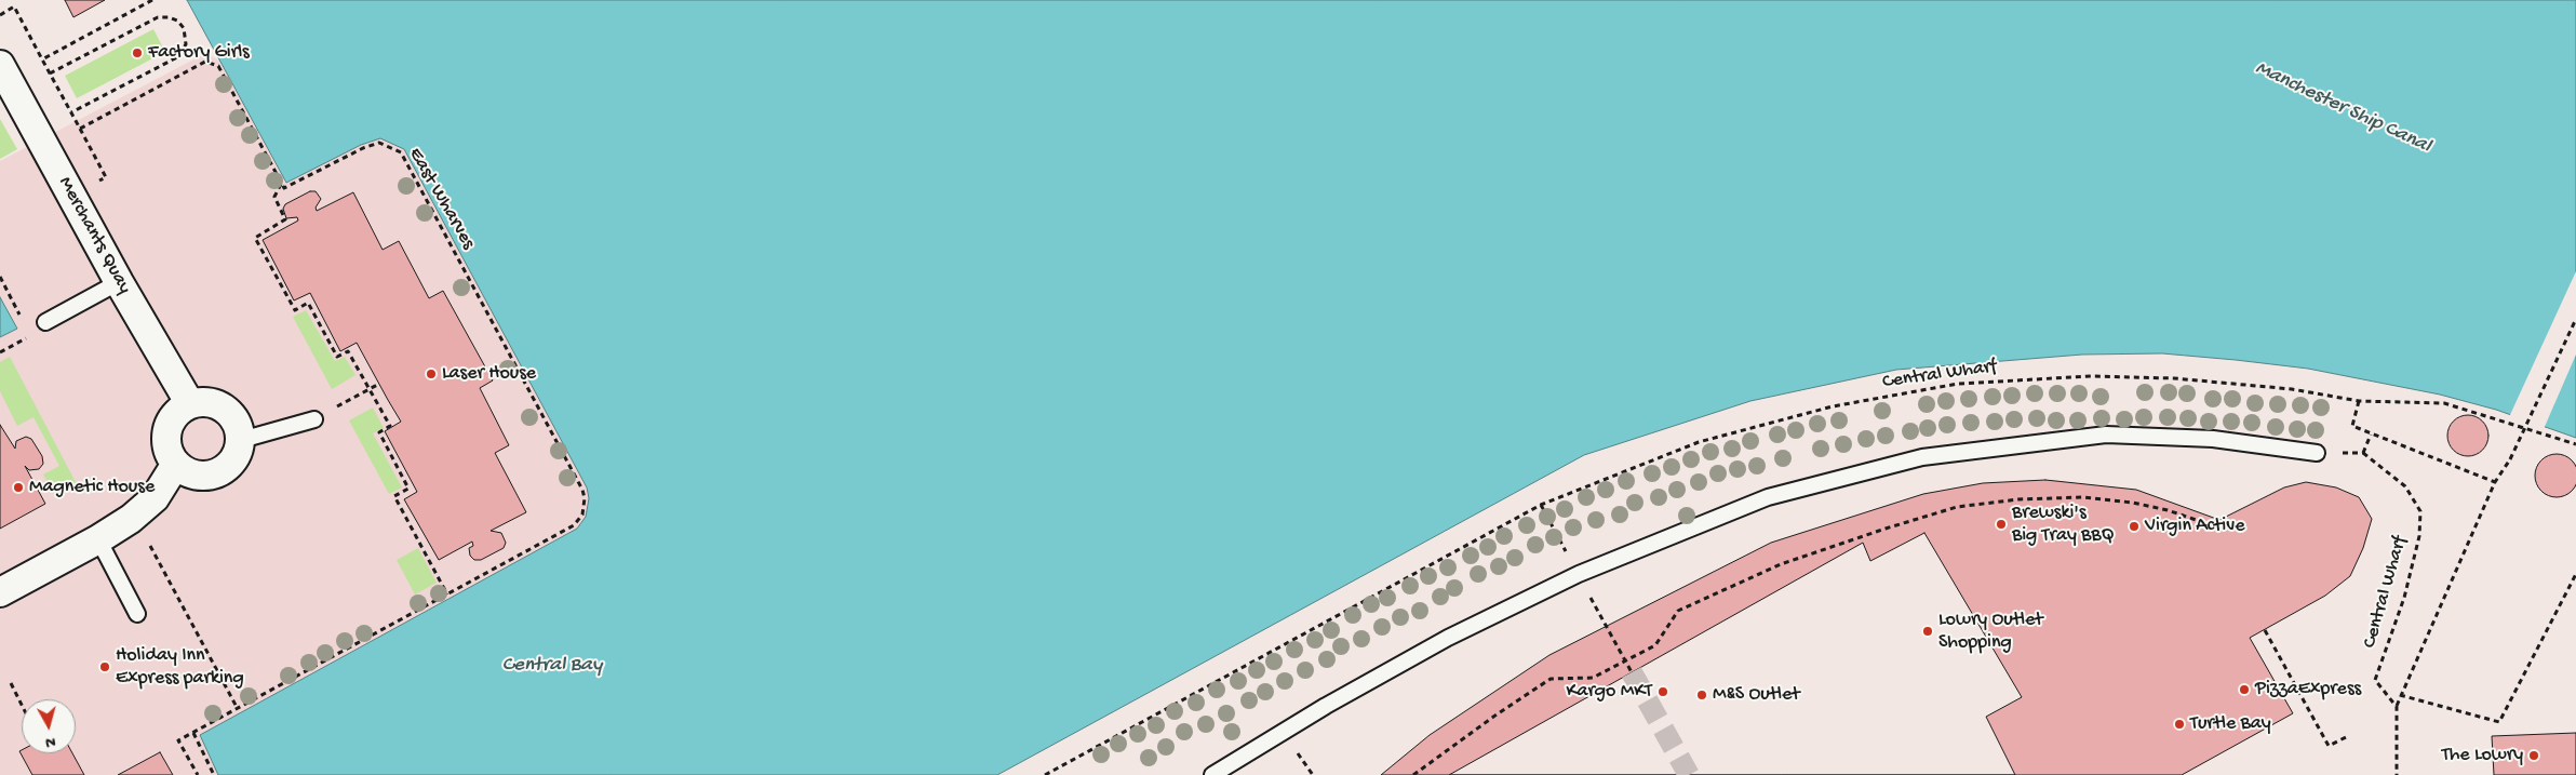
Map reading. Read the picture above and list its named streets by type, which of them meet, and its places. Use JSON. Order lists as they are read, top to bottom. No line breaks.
{"streets":{"street":["Merchants Quay"],"path":["East Wharves","Central Wharf"]},"water":["Manchester Ship Canal","Central Bay"],"places":["Factory Girls","Laser House","Magnetic House","Brewski's Big Tray BBQ","Virgin Active","Lowry Outlet Shopping","Holiday Inn Express parking","PizzaExpress","Kargo MKT","M&S Outlet","Turtle Bay","The Lowry"],"north":"bottom"}
